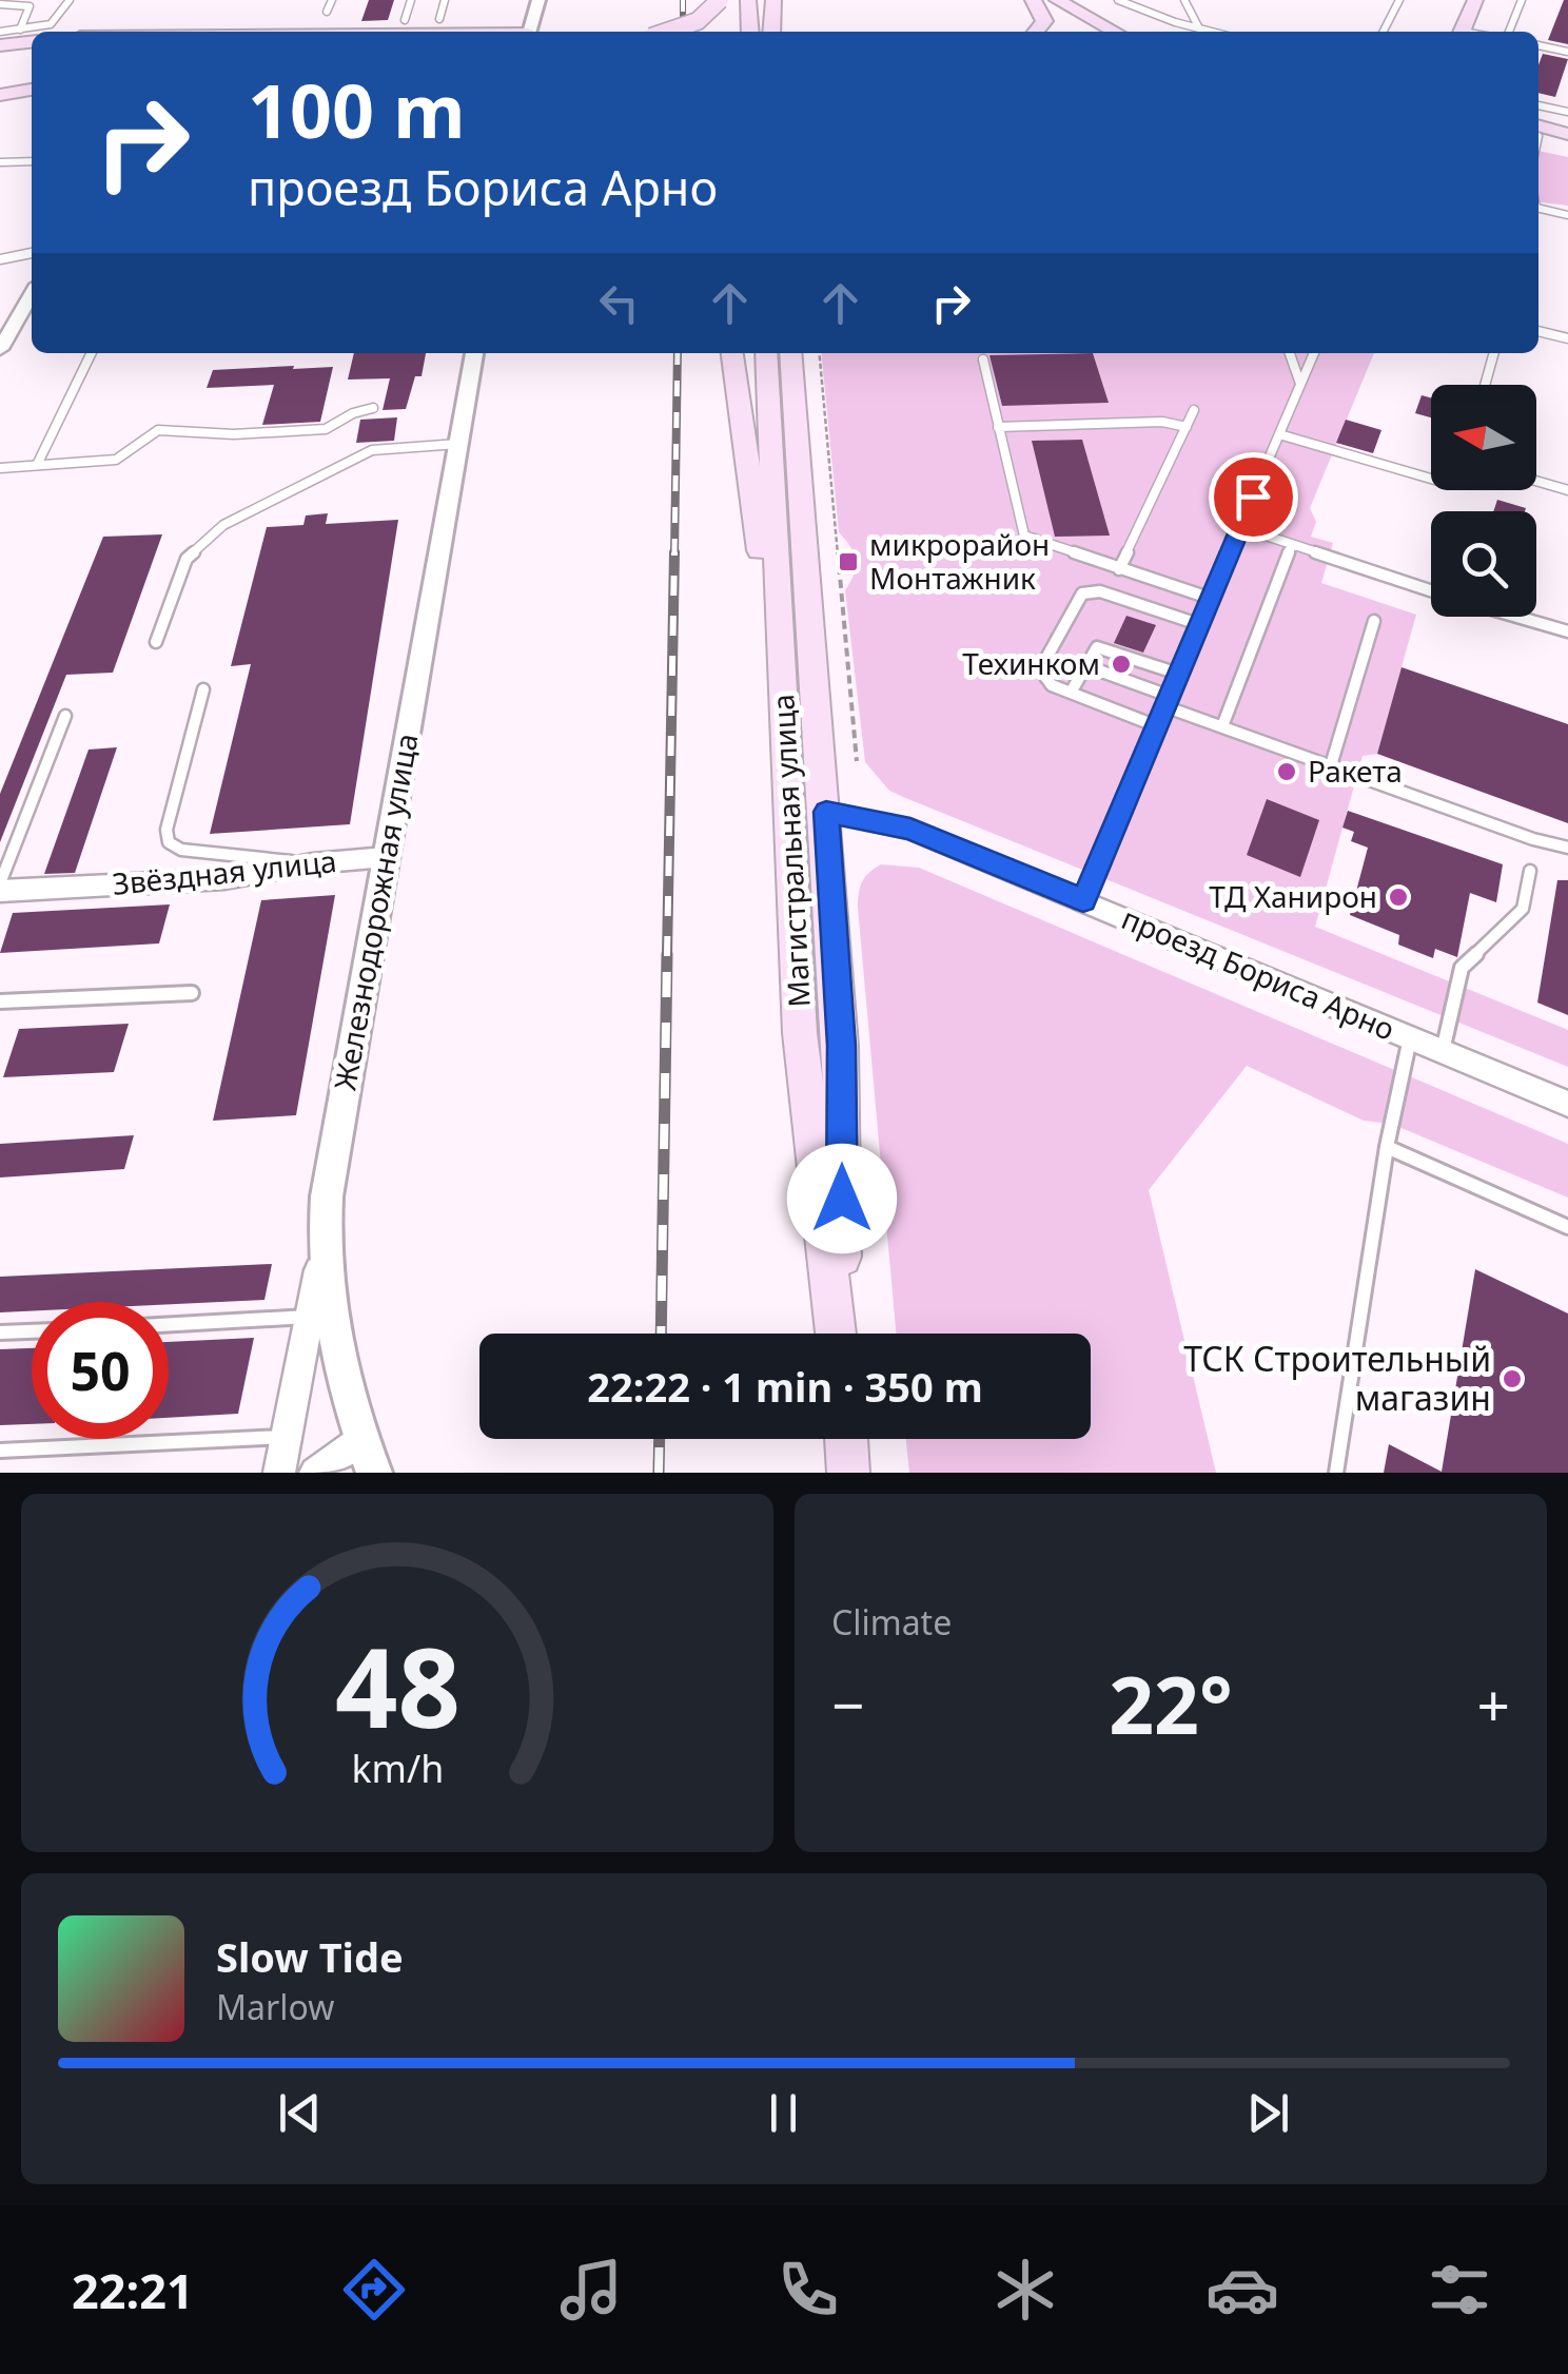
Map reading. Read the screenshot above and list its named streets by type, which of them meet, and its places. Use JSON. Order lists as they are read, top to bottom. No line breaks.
{"streets":{"main road":["Магистральная улица"],"street":["Звёздная улица","Железнодорожная улица","проезд Бориса Арно"]},"crossings":[["Магистральная улица","проезд Бориса Арно"],["Звёздная улица","Железнодорожная улица"]],"places":{"transit":["микрорайон Монтажник"],"other":["Техинком","Ракета","ТД Ханирон","ТСК Строительный магазин"]},"north":"left","page":{"turn":["100 m","проезд Бориса Арно"],"limit":"50","trip":"22:22 · 1 min · 350 m","tile":"Climate","heat":["−","22°","+"],"song":["Slow Tide","Marlow"],"tabs":"22:21","gauge":["48","km/h"]}}
